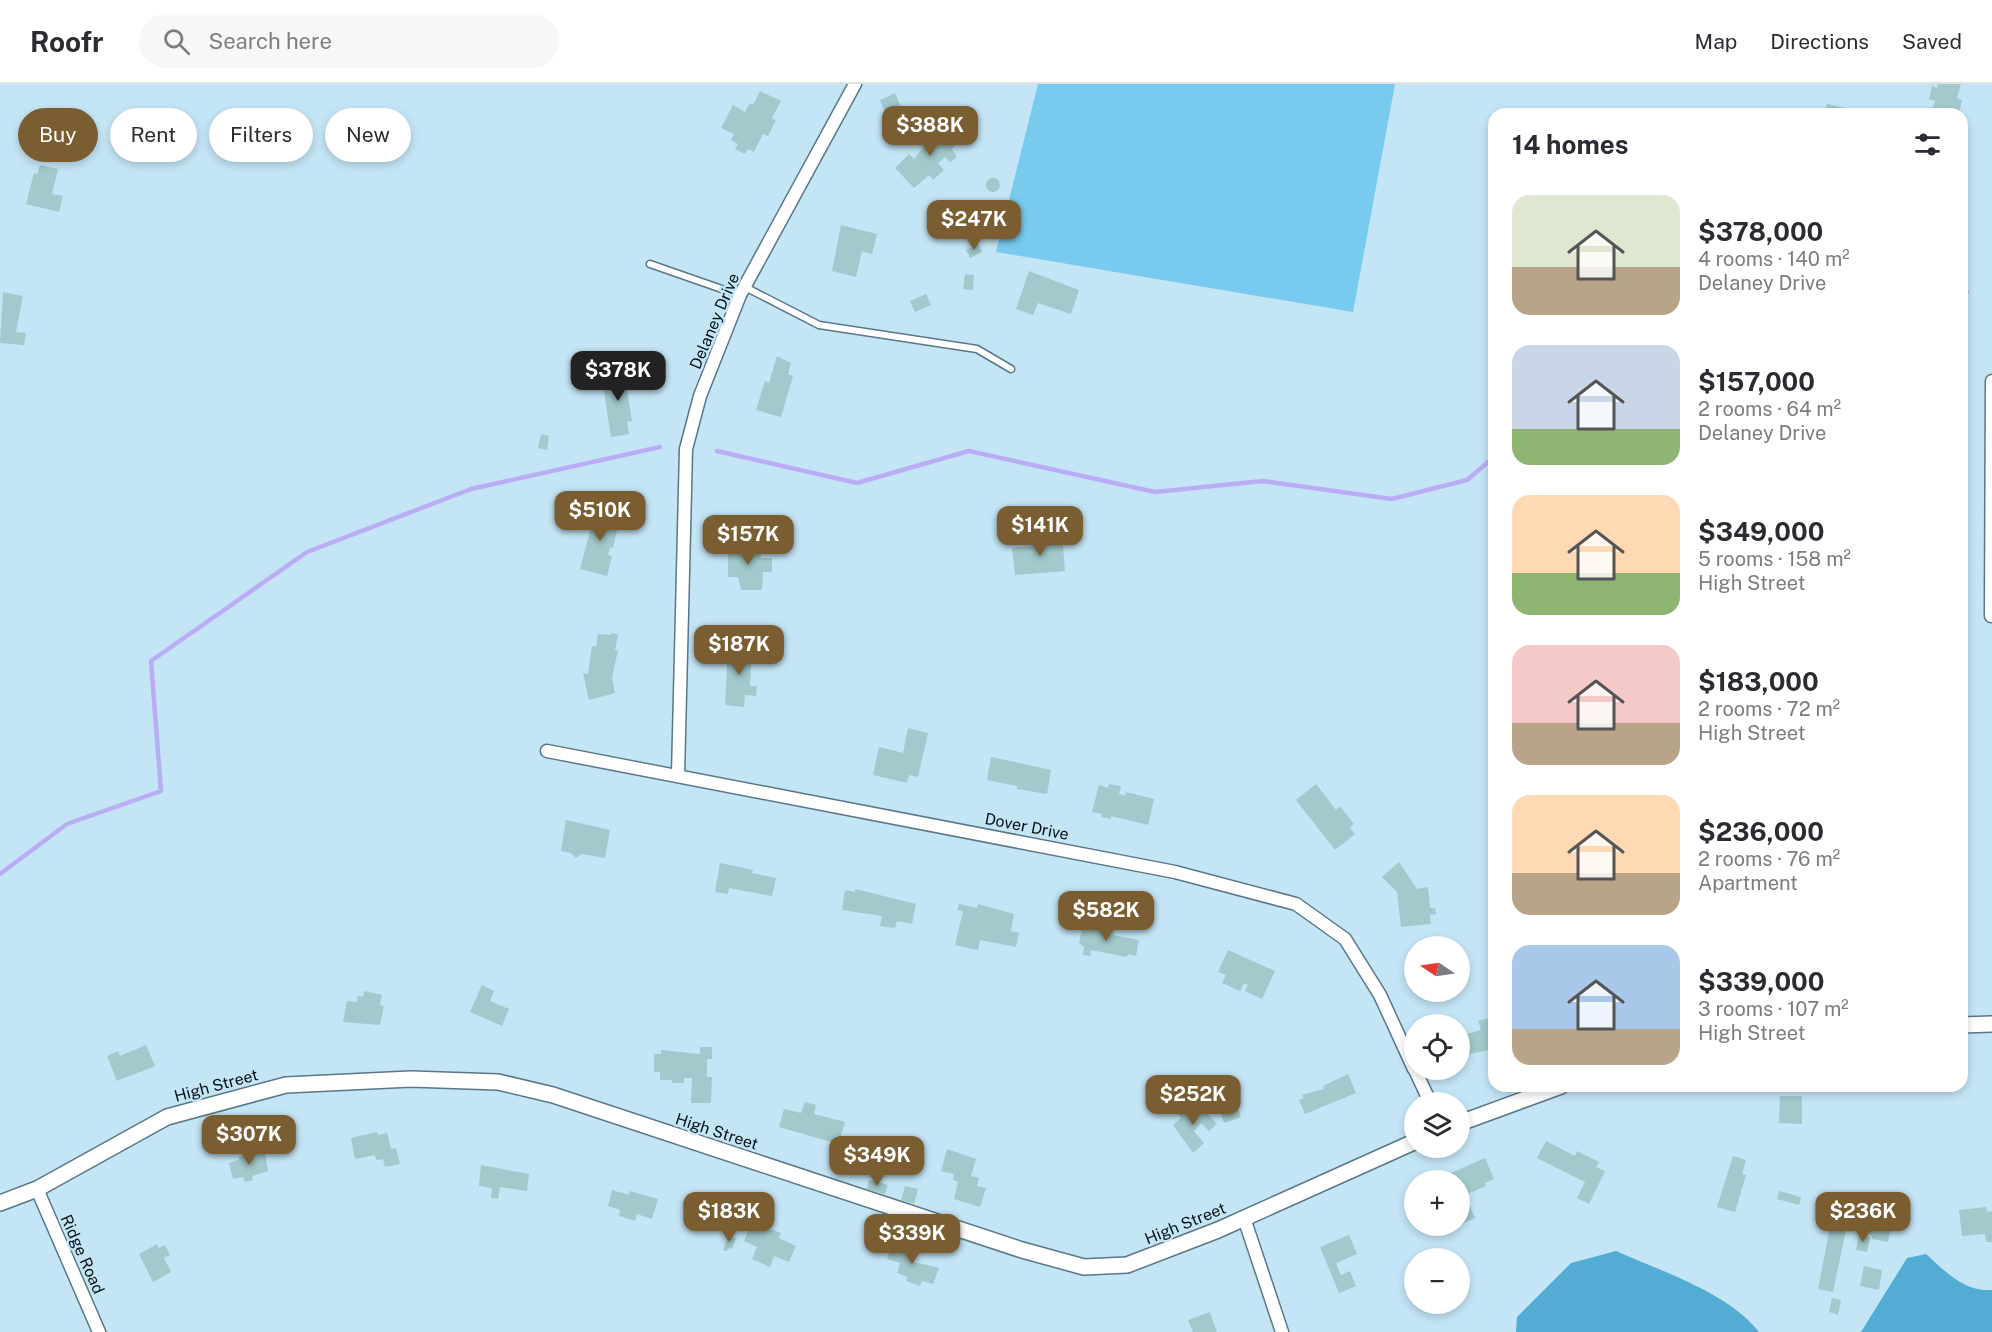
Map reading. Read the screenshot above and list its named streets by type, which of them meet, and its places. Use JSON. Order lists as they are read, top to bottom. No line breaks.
{"streets":{"street":["Delaney Drive","Dover Drive","High Street","Ridge Road"]},"crossings":[["Delaney Drive","Dover Drive"],["High Street","Ridge Road"]],"north":"left","page":{"header":"Roofr","search":"Search here","nav":["Map","Directions","Saved"],"price":["$388K","$247K","$378K","$510K","$141K","$157K","$187K","$582K","$252K","$307K","$349K","$183K","$236K","$339K"],"chip":["Buy","Rent","Filters","New"],"heading":"14 homes","list":[{"name":"$378,000","note":"4 rooms · 140 m² · Delaney Drive"},{"name":"$157,000","note":"2 rooms · 64 m² · Delaney Drive"},{"name":"$349,000","note":"5 rooms · 158 m² · High Street"},{"name":"$183,000","note":"2 rooms · 72 m² · High Street"},{"name":"$236,000","note":"2 rooms · 76 m² · Apartment"},{"name":"$339,000","note":"3 rooms · 107 m² · High Street"}],"map_buttons":["+","−"]}}
